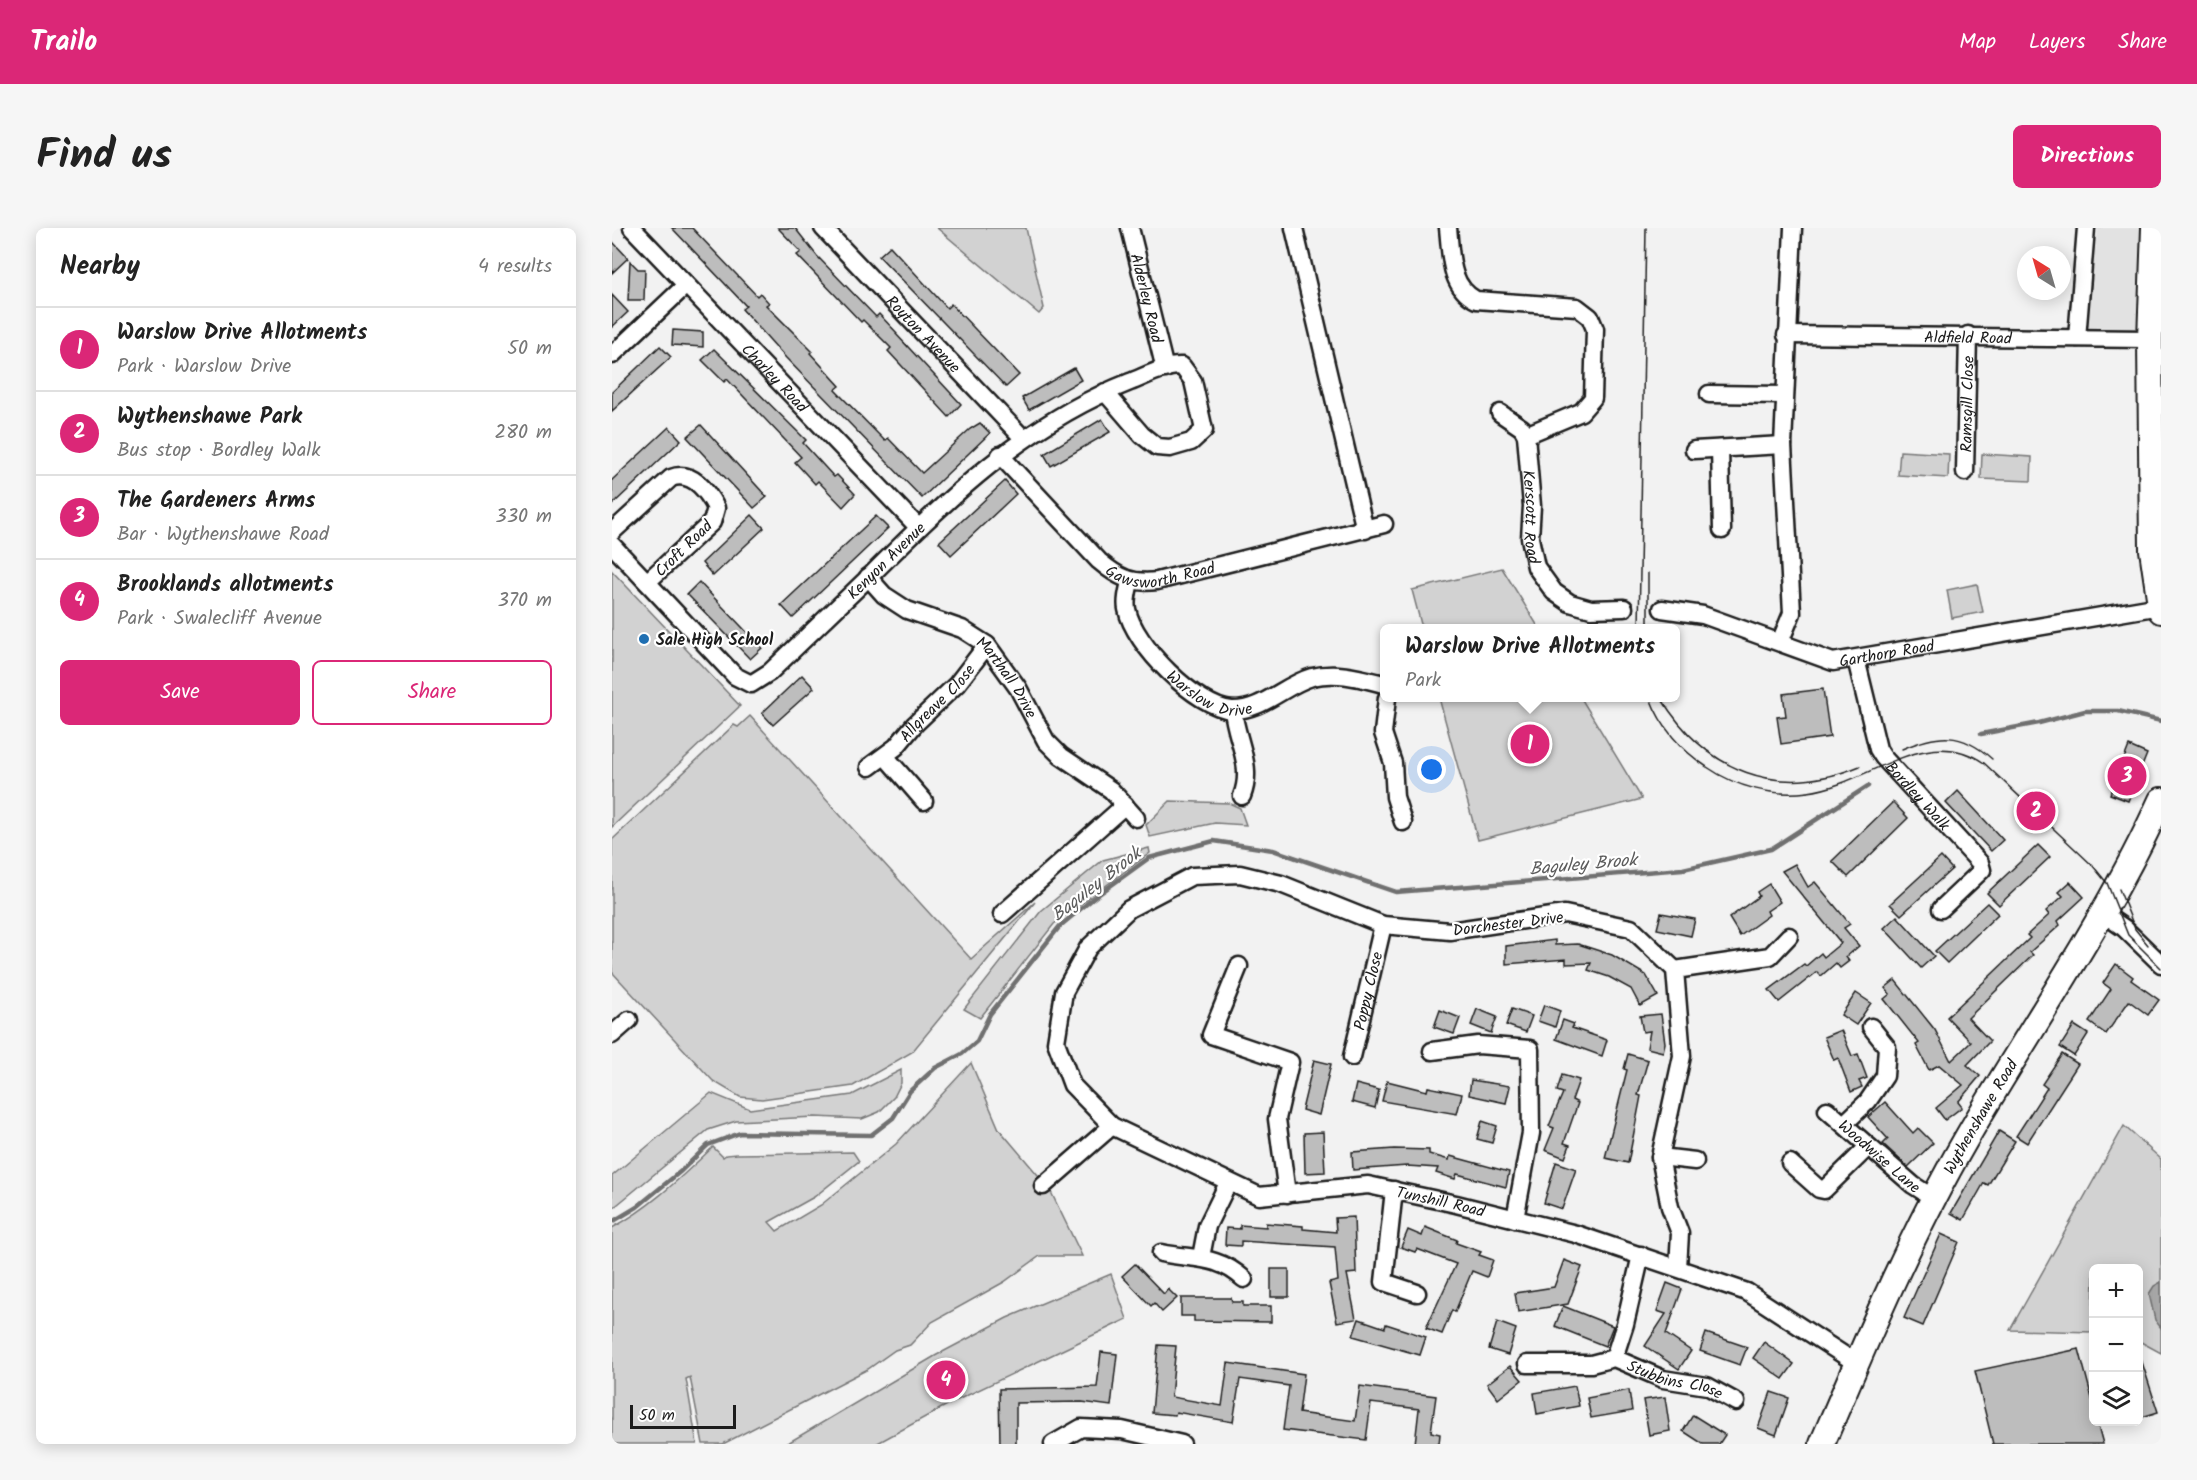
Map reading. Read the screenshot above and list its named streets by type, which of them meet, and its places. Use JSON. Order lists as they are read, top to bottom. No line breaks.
{"streets":{"main road":["Wythenshawe Road"],"street":["Alderley Road","Royton Avenue","Aldfield Road","Chorley Road","Ramsgill Close","Kerscott Road","Croft Road","Kenyon Avenue","Gawsworth Road","Garthorp Road","Marthall Drive","Warslow Drive","Allgreave Close","Bordley Walk","Dorchester Drive","Poppy Close","Woodwise Lane","Tunshill Road","Stubbins Close"]},"crossings":[["Alderley Road","Kenyon Avenue"],["Royton Avenue","Kenyon Avenue"],["Aldfield Road","Ramsgill Close"],["Chorley Road","Kenyon Avenue"],["Croft Road","Kenyon Avenue"],["Kenyon Avenue","Gawsworth Road"],["Kenyon Avenue","Marthall Drive"],["Gawsworth Road","Warslow Drive"],["Garthorp Road","Bordley Walk"],["Marthall Drive","Allgreave Close"],["Dorchester Drive","Poppy Close"],["Dorchester Drive","Tunshill Road"],["Wythenshawe Road","Woodwise Lane"],["Wythenshawe Road","Tunshill Road"],["Tunshill Road","Stubbins Close"]],"water":["Baguley Brook"],"places":["Sale High School"],"scale_bar":"50 m","north":"top left","page":{"header":"Trailo","nav":["Map","Layers","Share"],"title":"Find us","buttons":["Directions",["Save","Share"]],"heading":["Nearby","4 results"],"list":[{"mark":"1","name":"Warslow Drive Allotments","note":"Park · Warslow Drive","value":"50 m"},{"mark":"2","name":"Wythenshawe Park","note":"Bus stop · Bordley Walk","value":"280 m"},{"mark":"3","name":"The Gardeners Arms","note":"Bar · Wythenshawe Road","value":"330 m"},{"mark":"4","name":"Brooklands allotments","note":"Park · Swalecliff Avenue","value":"370 m"}],"popup":["Warslow Drive Allotments","Park"],"pins":["1","3","2","4"],"map_buttons":["+","−"],"scale":"50 m"}}
